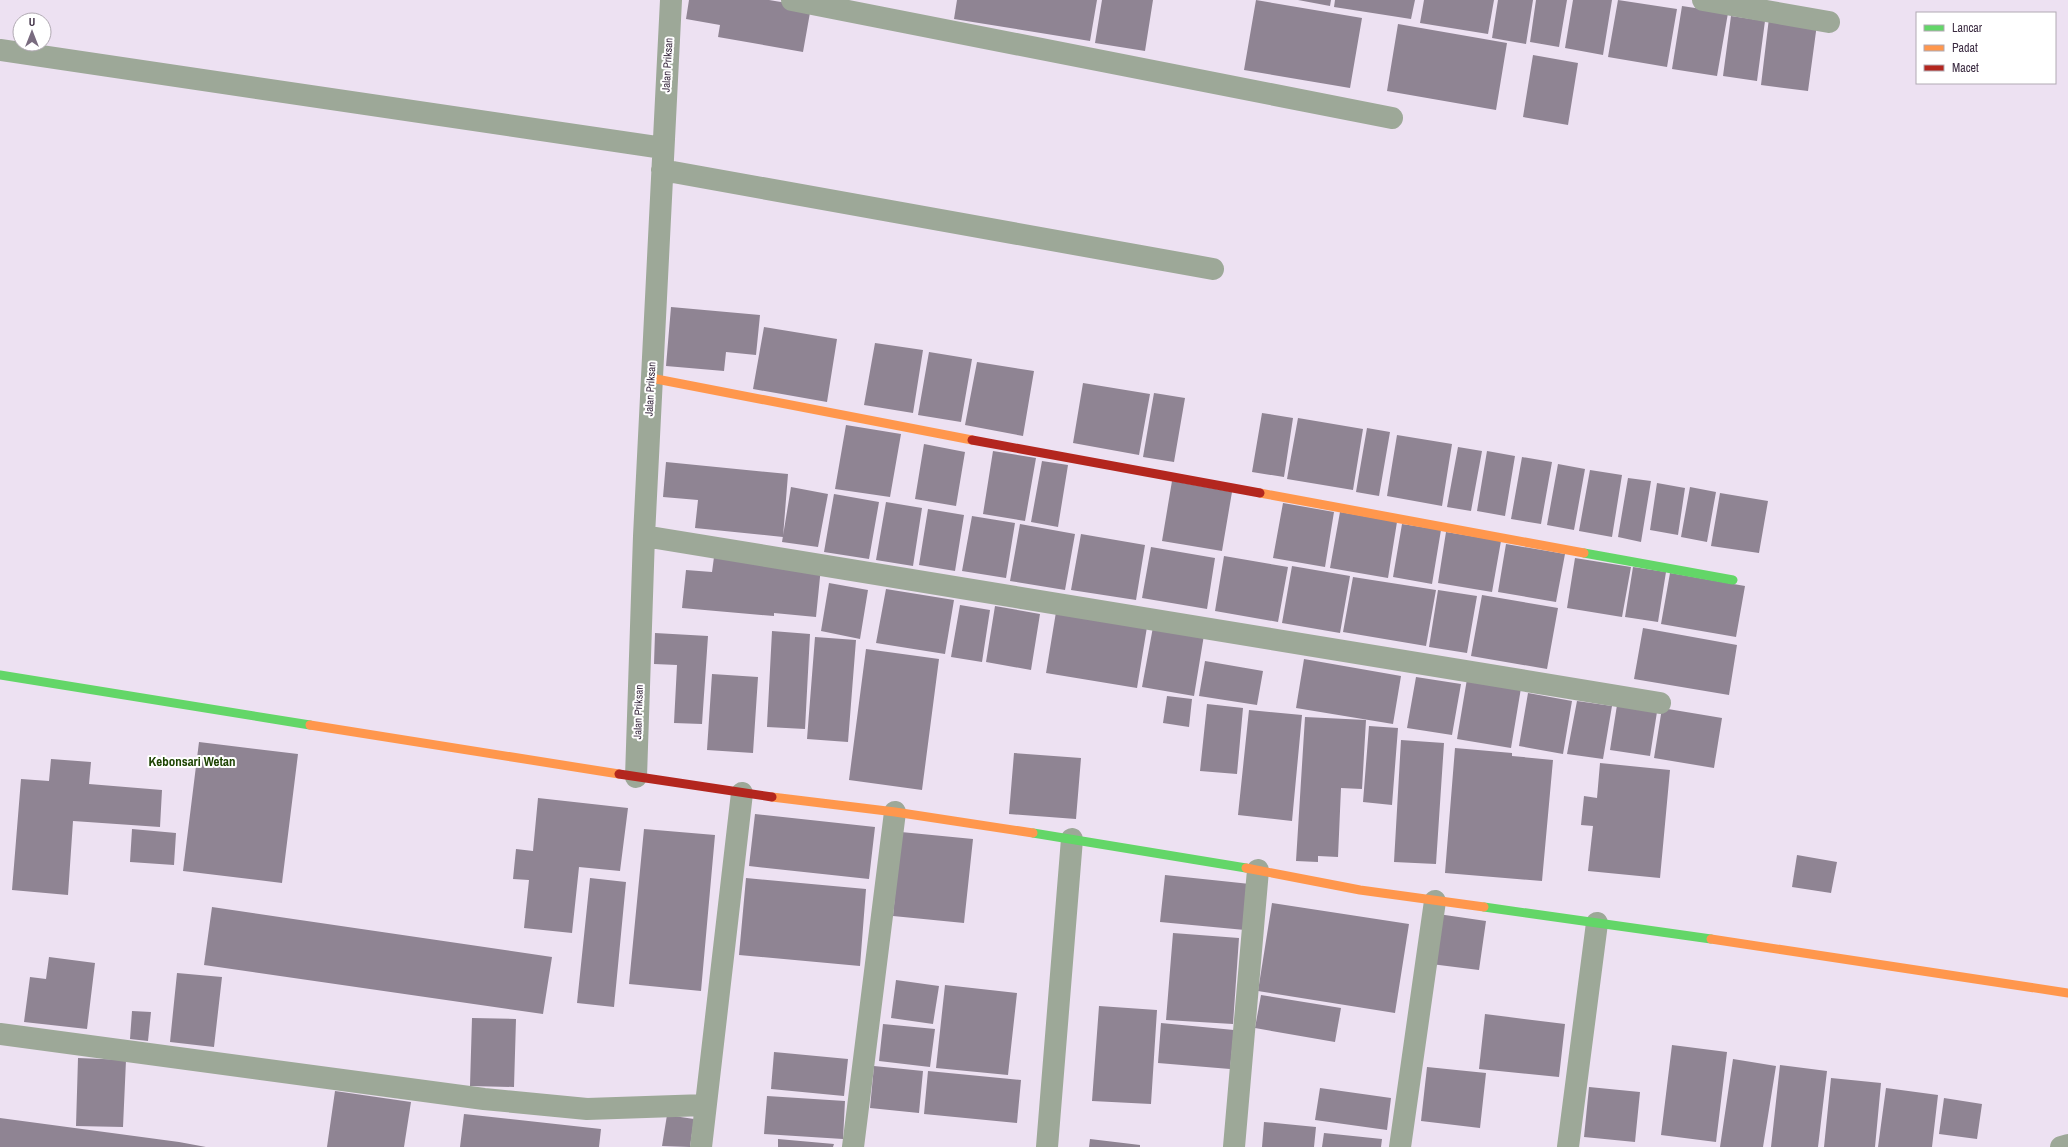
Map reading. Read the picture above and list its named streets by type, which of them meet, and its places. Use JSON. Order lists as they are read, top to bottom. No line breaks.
{"streets":{"street":["Jalan Priksan"]},"districts":["Kebonsari Wetan"],"legend":["Lancar","Padat","Macet"],"north":"top"}
